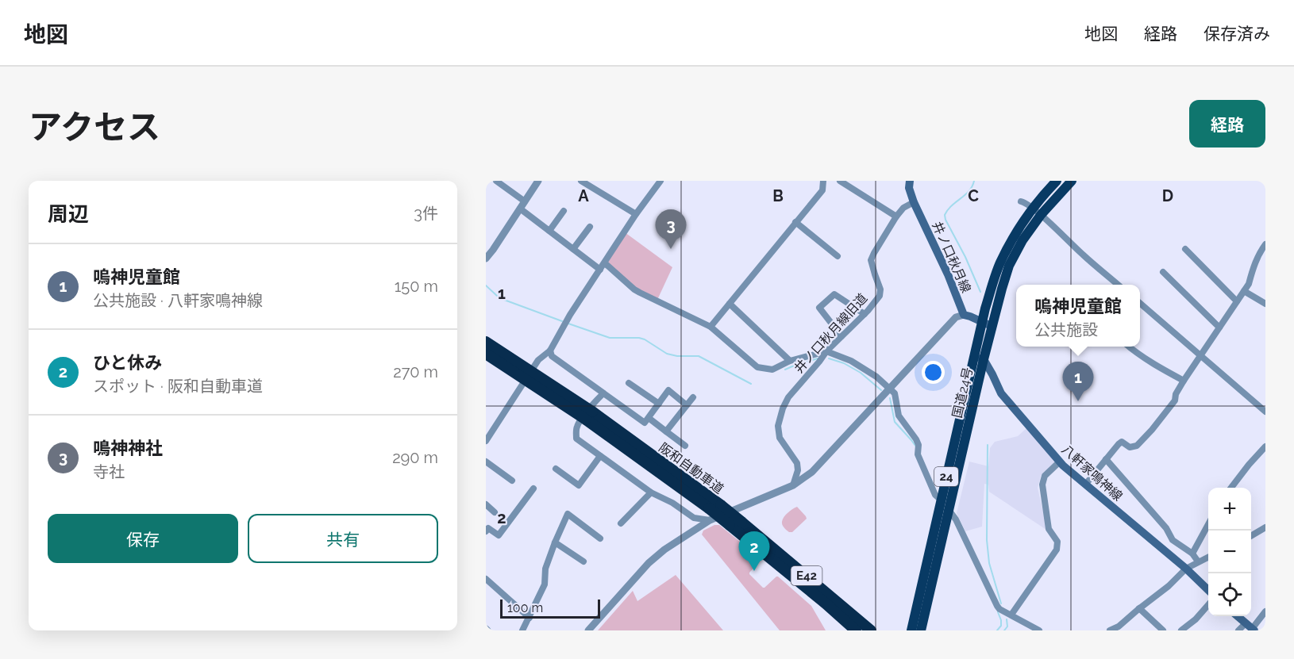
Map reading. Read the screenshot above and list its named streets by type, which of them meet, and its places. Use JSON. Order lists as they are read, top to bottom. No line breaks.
{"streets":{"highway":["国道24号","阪和自動車道","24","E42"],"main road":["井ノ口秋月線","八軒家鳴神線"],"street":["井ノ口秋月線旧道"]},"crossings":[["井ノ口秋月線","井ノ口秋月線旧道"],["国道24号","八軒家鳴神線"]],"scale_bar":"100 m","page":{"header":"地図","nav":["地図","経路","保存済み"],"title":"アクセス","buttons":["経路",["保存","共有"]],"heading":["周辺","3件"],"pins":["3","1","2"],"list":[{"mark":"1","name":"嗚神児童館","note":"公共施設 · 八軒家鳴神線","value":"150 m"},{"mark":"2","name":"ひと休み","note":"スポット · 阪和自動車道","value":"270 m"},{"mark":"3","name":"鳴神神社","note":"寺社","value":"290 m"}],"popup":["嗚神児童館","公共施設"],"map_buttons":["+","−"],"scale":"100 m"},"grid":{"columns":["A","B","C","D"],"rows":["1","2"]}}
